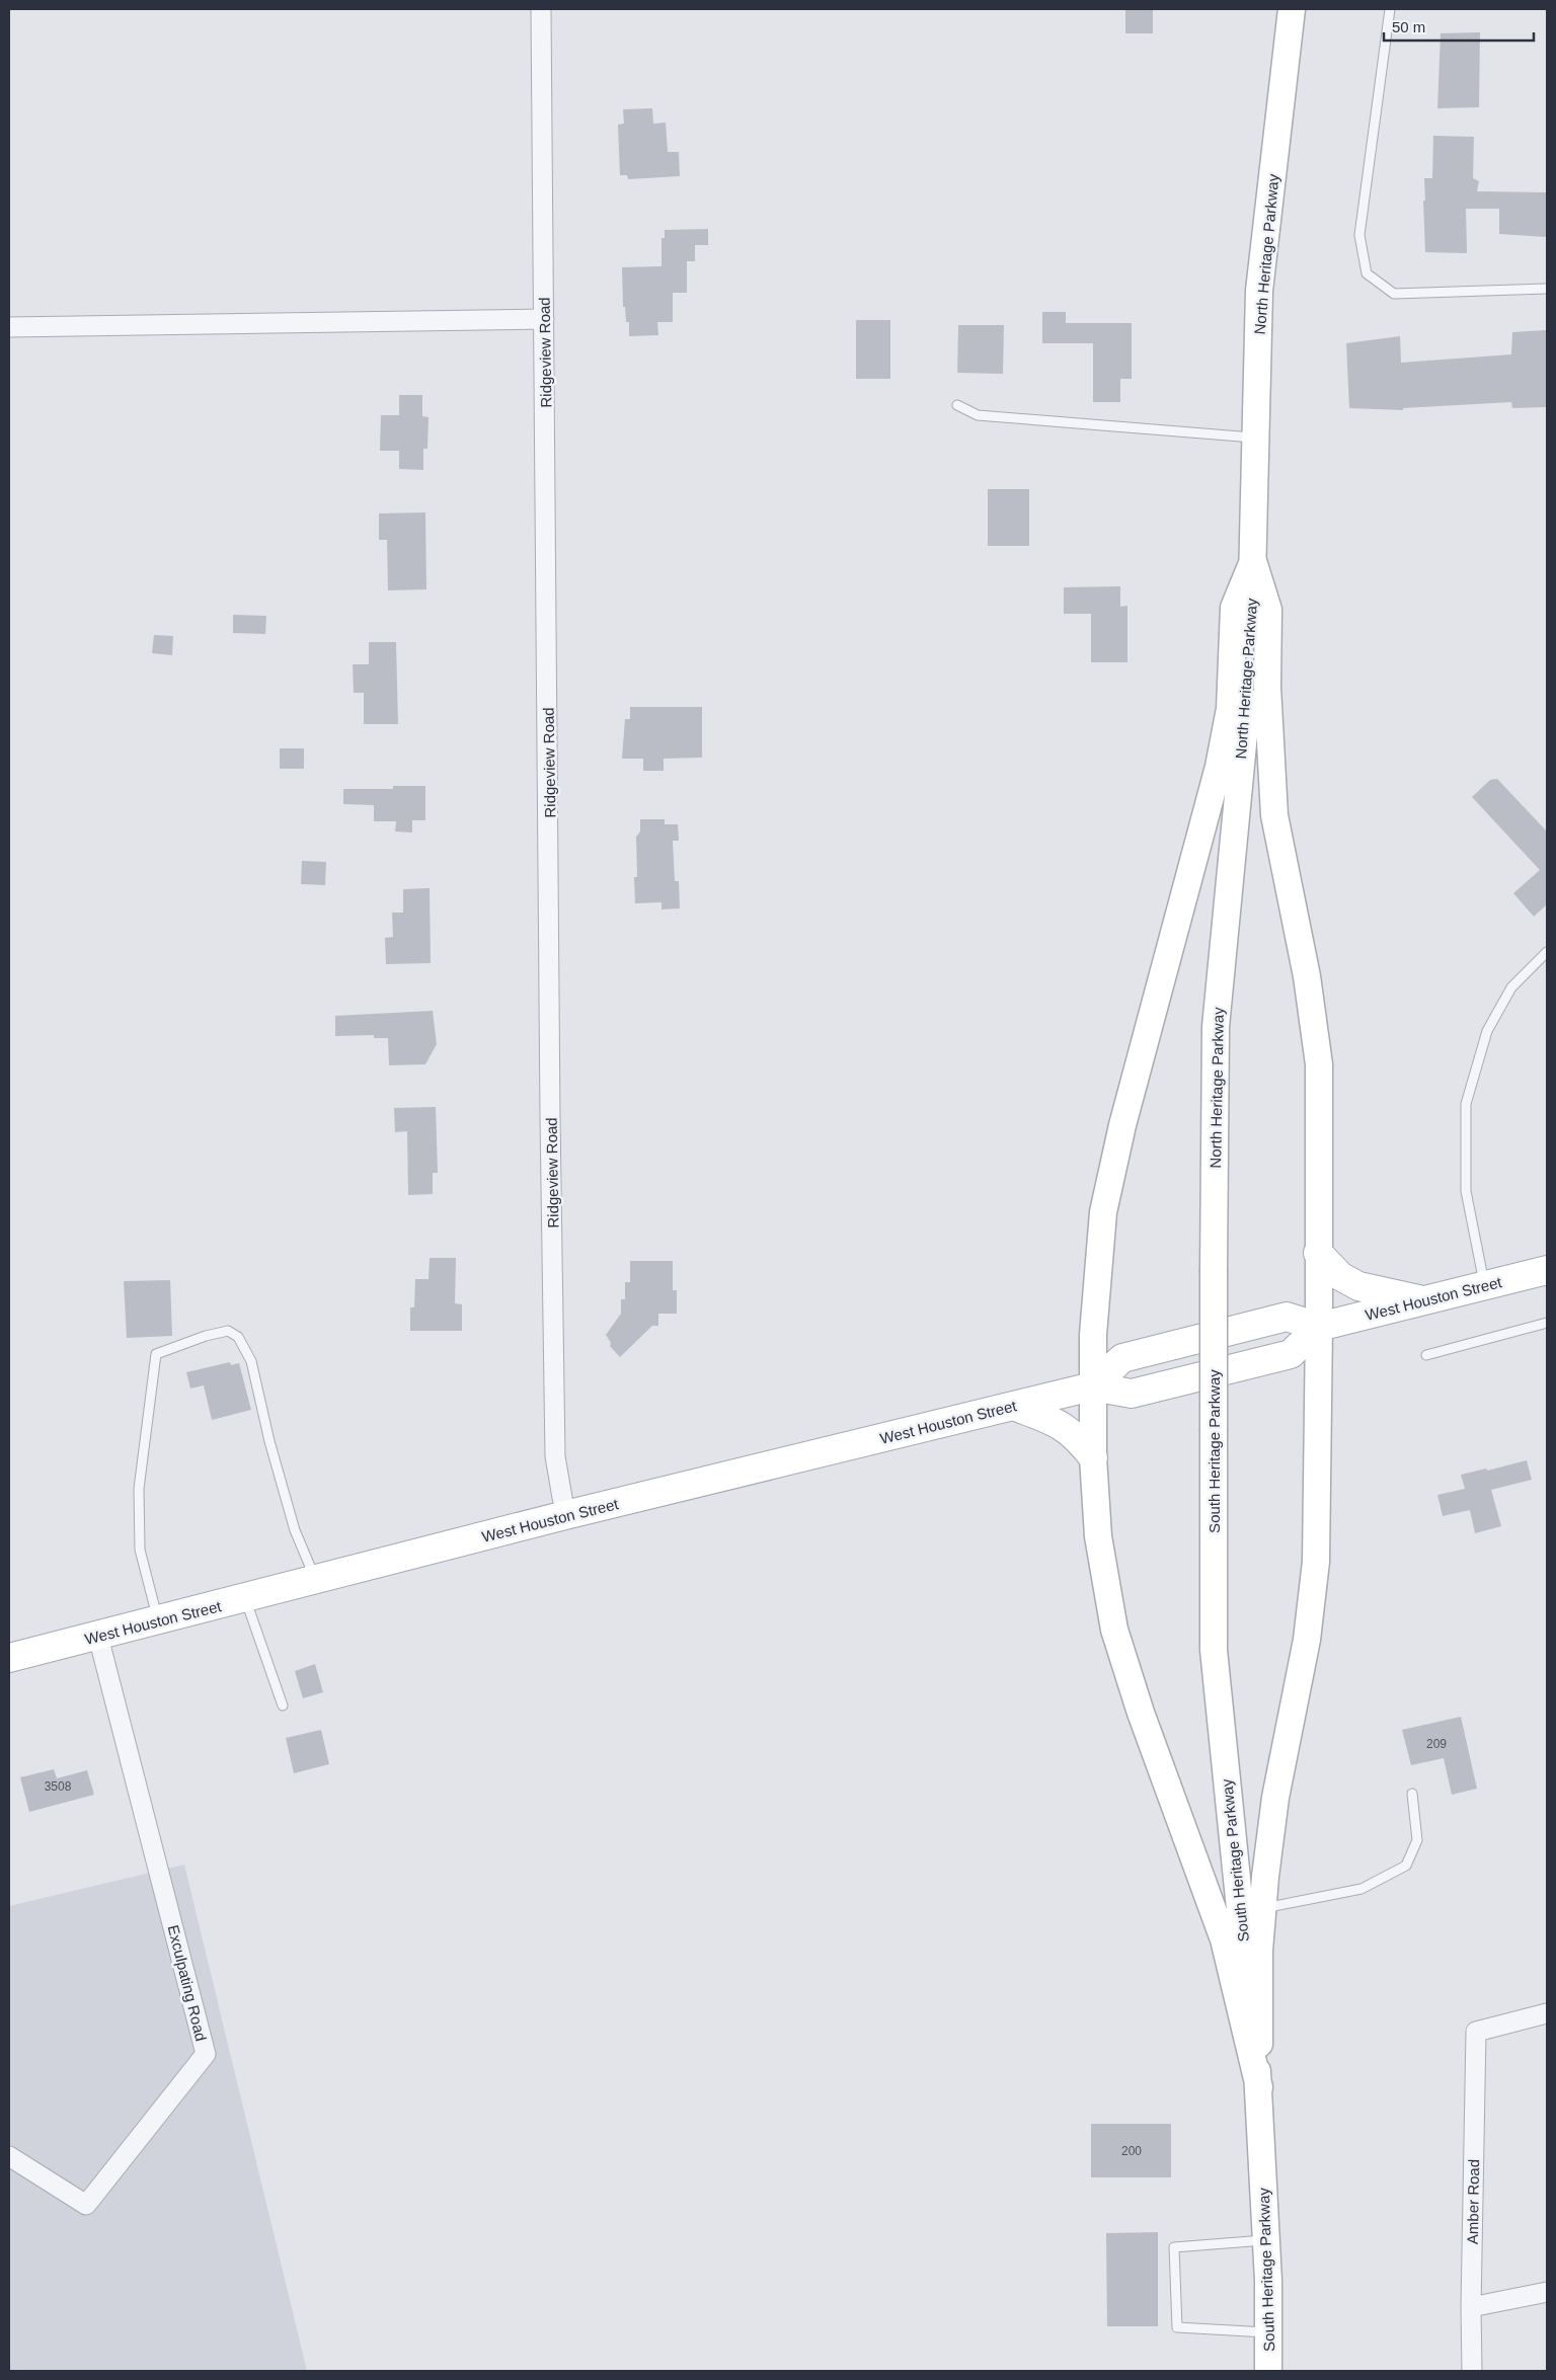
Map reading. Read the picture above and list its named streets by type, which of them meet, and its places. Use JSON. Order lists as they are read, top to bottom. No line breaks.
{"streets":{"main road":["North Heritage Parkway","West Houston Street","South Heritage Parkway"],"street":["Ridgeview Road","Exculpating Road","Amber Road"]},"crossings":[["North Heritage Parkway","South Heritage Parkway"],["Ridgeview Road","West Houston Street"],["West Houston Street","Exculpating Road"]],"house_numbers":["209","3508","200"],"scale_bar":"50 m"}
